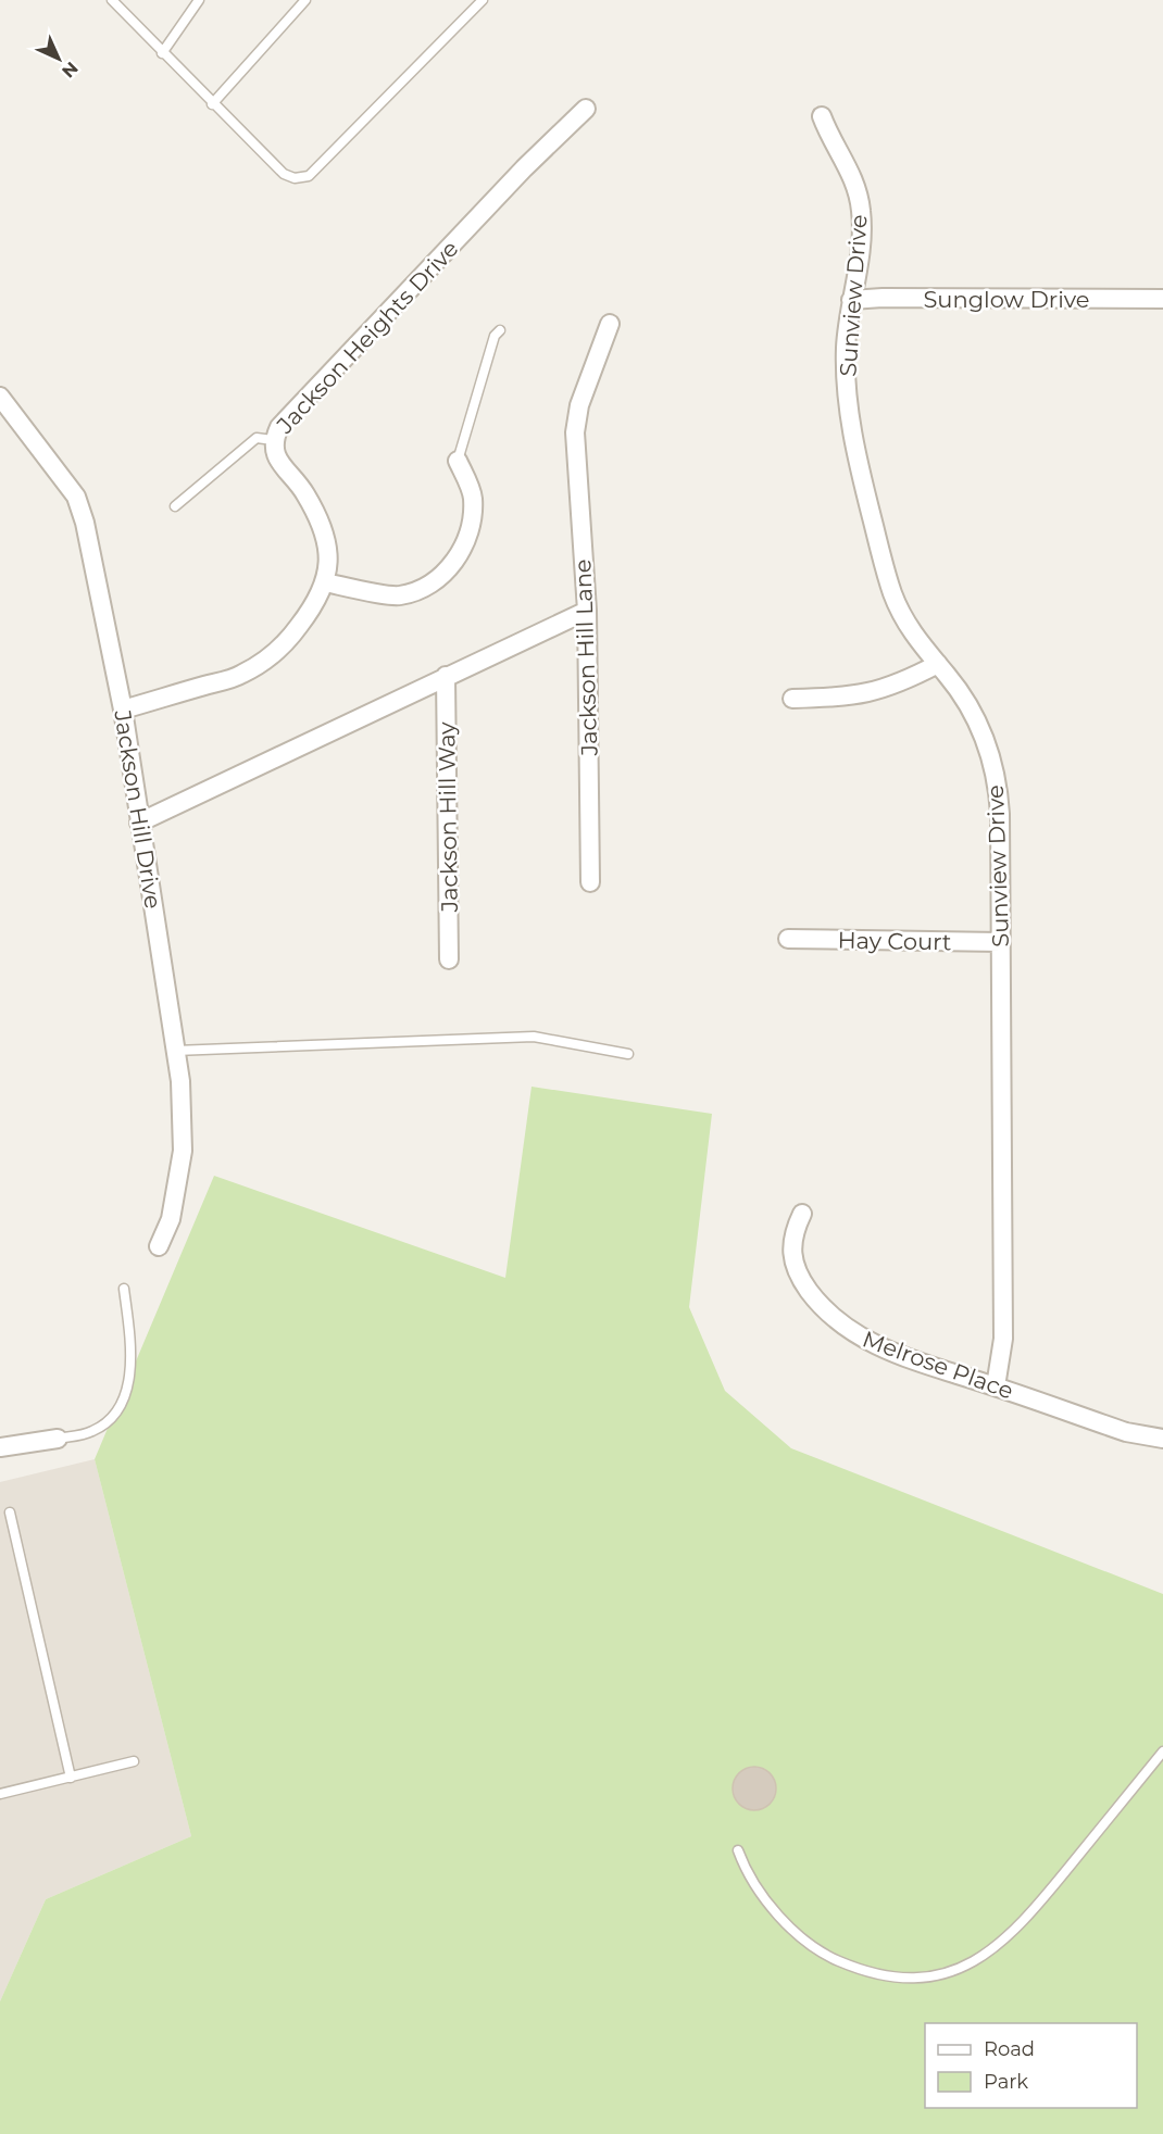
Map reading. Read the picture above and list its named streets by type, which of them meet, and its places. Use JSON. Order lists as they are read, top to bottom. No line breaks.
{"streets":{"street":["Sunview Drive","Sunglow Drive","Jackson Heights Drive","Jackson Hill Lane","Jackson Hill Drive","Jackson Hill Way","Hay Court","Melrose Place"]},"crossings":[["Sunview Drive","Sunglow Drive"],["Sunview Drive","Hay Court"],["Sunview Drive","Melrose Place"],["Jackson Heights Drive","Jackson Hill Drive"]],"legend":["Road","Park"],"north":"bottom right"}
